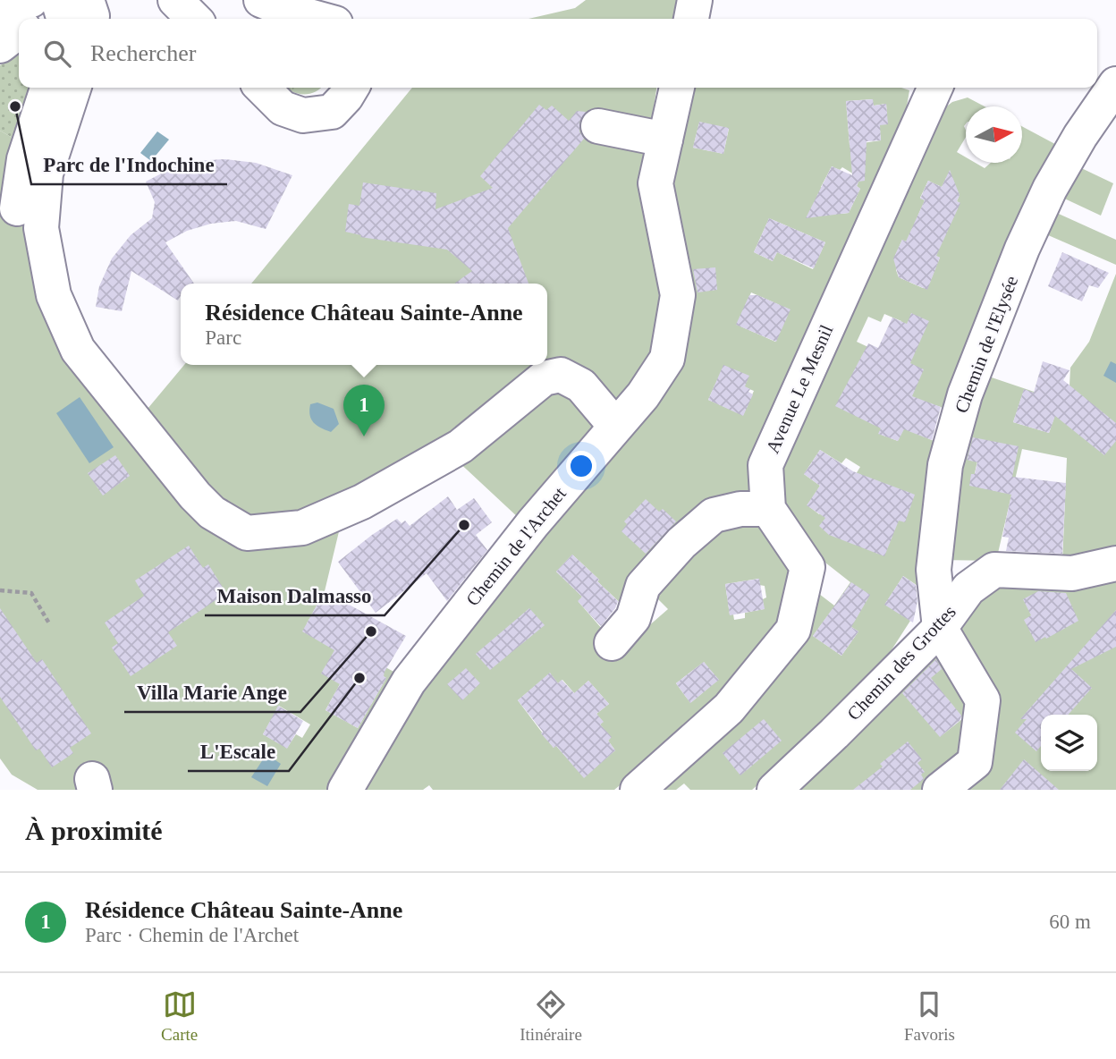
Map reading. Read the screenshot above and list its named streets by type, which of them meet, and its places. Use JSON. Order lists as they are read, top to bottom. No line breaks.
{"streets":{"street":["Chemin de l'Elysée","Avenue Le Mesnil","Chemin de l'Archet","Chemin des Grottes"]},"crossings":[["Chemin de l'Elysée","Chemin des Grottes"]],"places":["Parc de l'Indochine","Maison Dalmasso","Villa Marie Ange","L'Escale"],"north":"right","page":{"search":"Rechercher","popup":["Résidence Château Sainte-Anne","Parc"],"pins":"1","heading":"À proximité","list":[{"mark":"1","name":"Résidence Château Sainte-Anne","note":"Parc · Chemin de l'Archet","value":"60 m"}],"nav":["Carte","Itinéraire","Favoris"]}}
